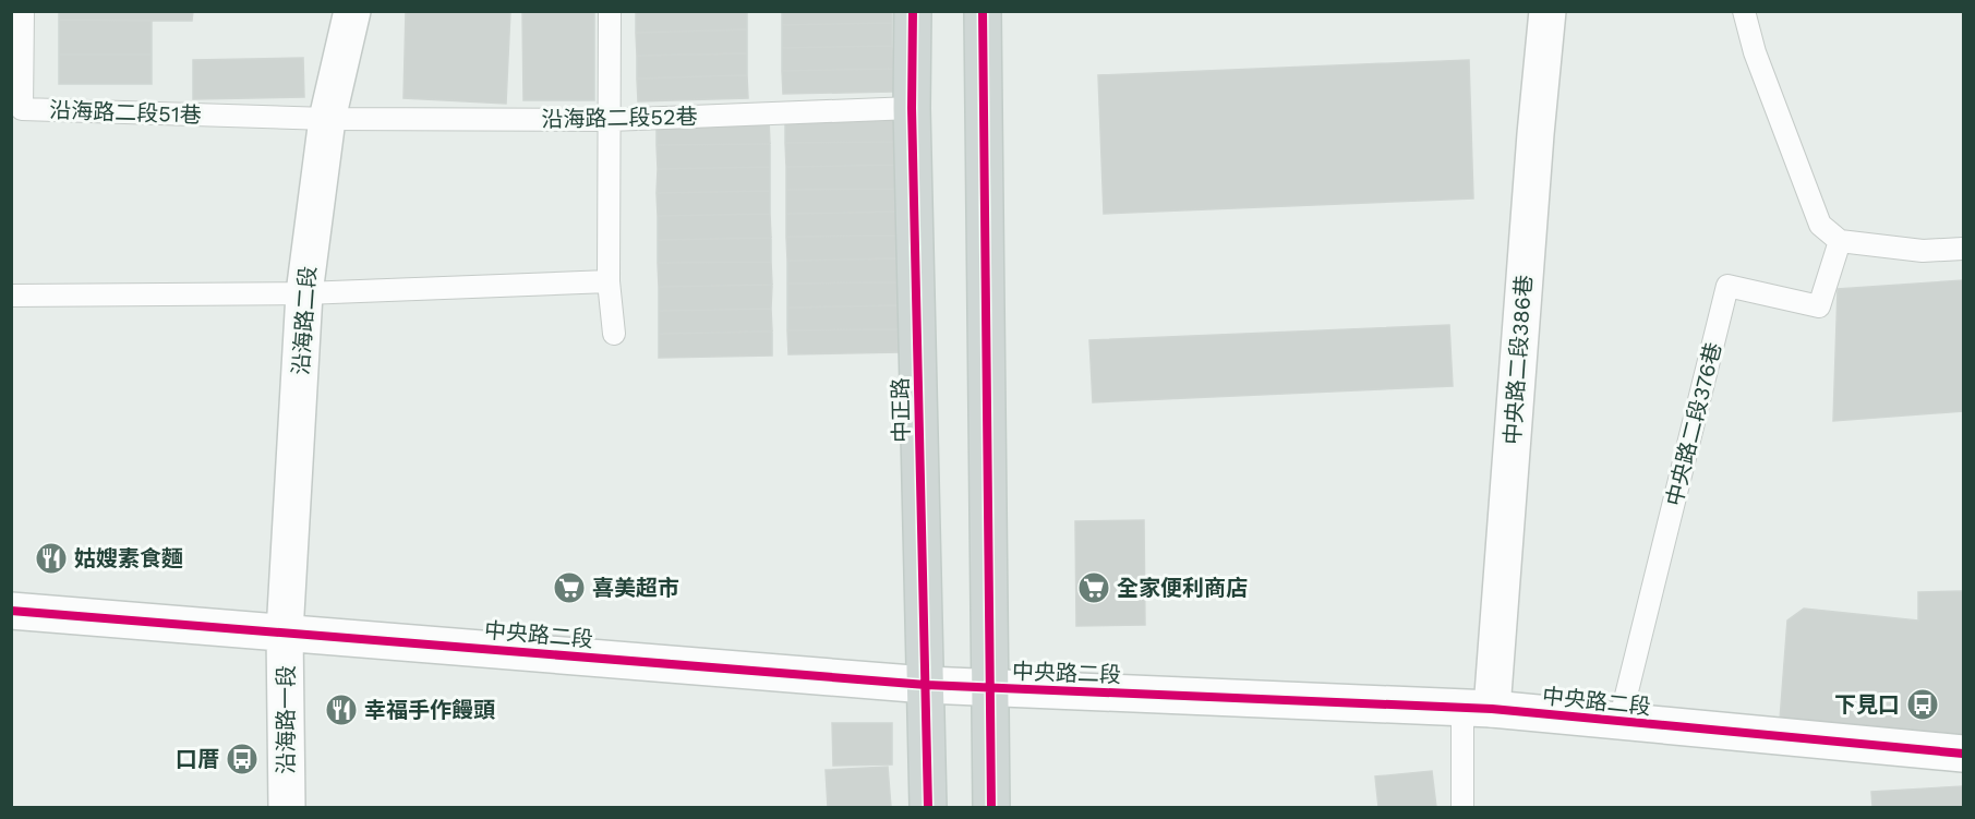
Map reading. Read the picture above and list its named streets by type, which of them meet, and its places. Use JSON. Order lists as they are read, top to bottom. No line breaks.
{"streets":{"main road":["中正路"],"street":["沿海路二段","中央路二段386巷","中央路二段","沿海路一段"],"lane":["沿海路二段51巷","沿海路二段52巷","中央路二段376巷"]},"crossings":[["沿海路二段51巷","沿海路二段52巷"],["沿海路二段51巷","沿海路二段"],["沿海路二段52巷","沿海路二段"],["沿海路二段52巷","中正路"],["沿海路二段","中央路二段"],["沿海路二段","沿海路一段"],["中央路二段386巷","中央路二段"],["中正路","中央路二段"],["中央路二段376巷","中央路二段"],["中央路二段","沿海路一段"]],"places":{"restaurant":["姑嫂素食麵","幸福手作饅頭"],"supermarket":["喜美超市","全家便利商店"],"bus stop":["下見口","口厝"]}}
